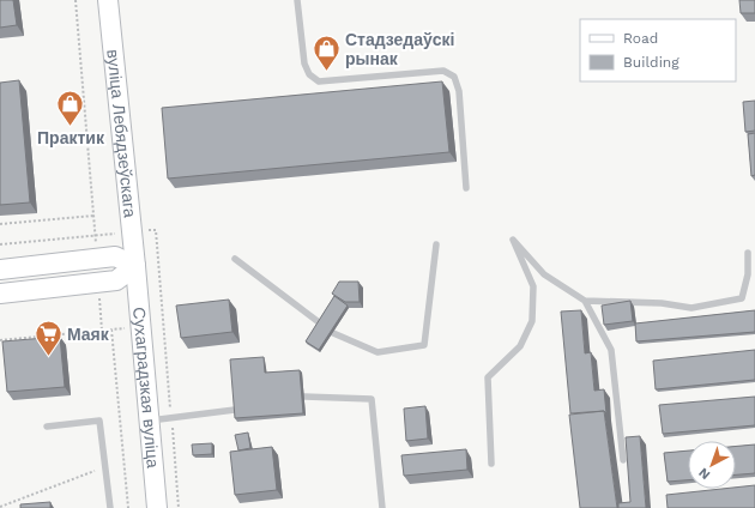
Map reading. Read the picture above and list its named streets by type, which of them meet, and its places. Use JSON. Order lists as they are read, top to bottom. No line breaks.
{"streets":{"main road":["вуліца Лебядзеўскага","Сухаградзкая вуліца"]},"crossings":[["вуліца Лебядзеўскага","Сухаградзкая вуліца"]],"places":{"shop":["Стадзедаўскі рынак","Практик"],"supermarket":["Маяк"]},"legend":["Road","Building"],"north":"bottom left"}
